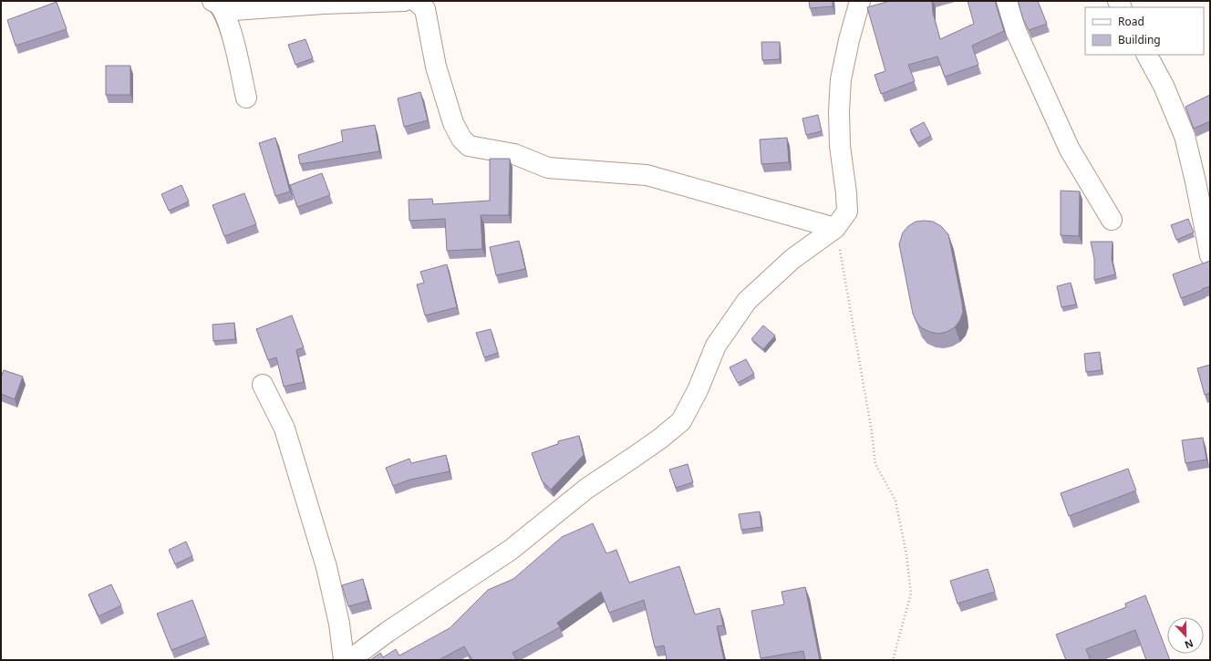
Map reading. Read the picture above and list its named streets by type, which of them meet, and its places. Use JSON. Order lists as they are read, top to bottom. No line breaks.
{"legend":["Road","Building"],"north":"bottom"}
